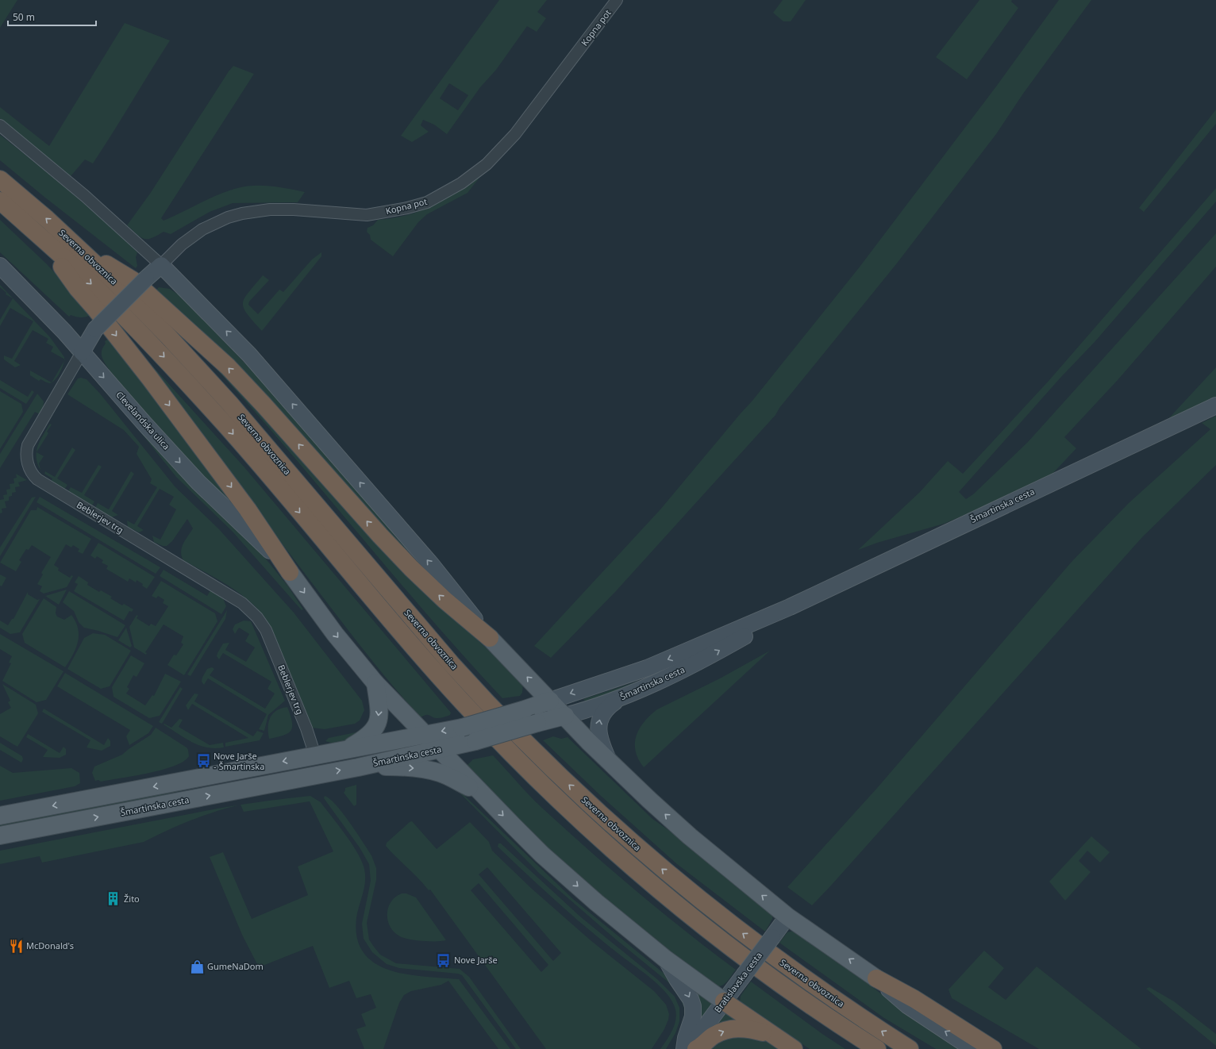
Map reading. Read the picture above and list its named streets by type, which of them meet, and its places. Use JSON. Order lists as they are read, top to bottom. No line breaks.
{"streets":{"highway":["Severna obvoznica"],"main road":["Šmartinska cesta"],"street":["Kopna pot","Clevelandska ulica","Beblerjev trg","Bratislavska cesta"]},"crossings":[["Kopna pot","Beblerjev trg"],["Clevelandska ulica","Beblerjev trg"],["Šmartinska cesta","Beblerjev trg"]],"places":{"bus stop":["Nove Jarše - Šmartinska","Nove Jarše"],"building":["Žito"],"restaurant":["McDonald's"],"shop":["GumeNaDom"]},"scale_bar":"50 m"}
